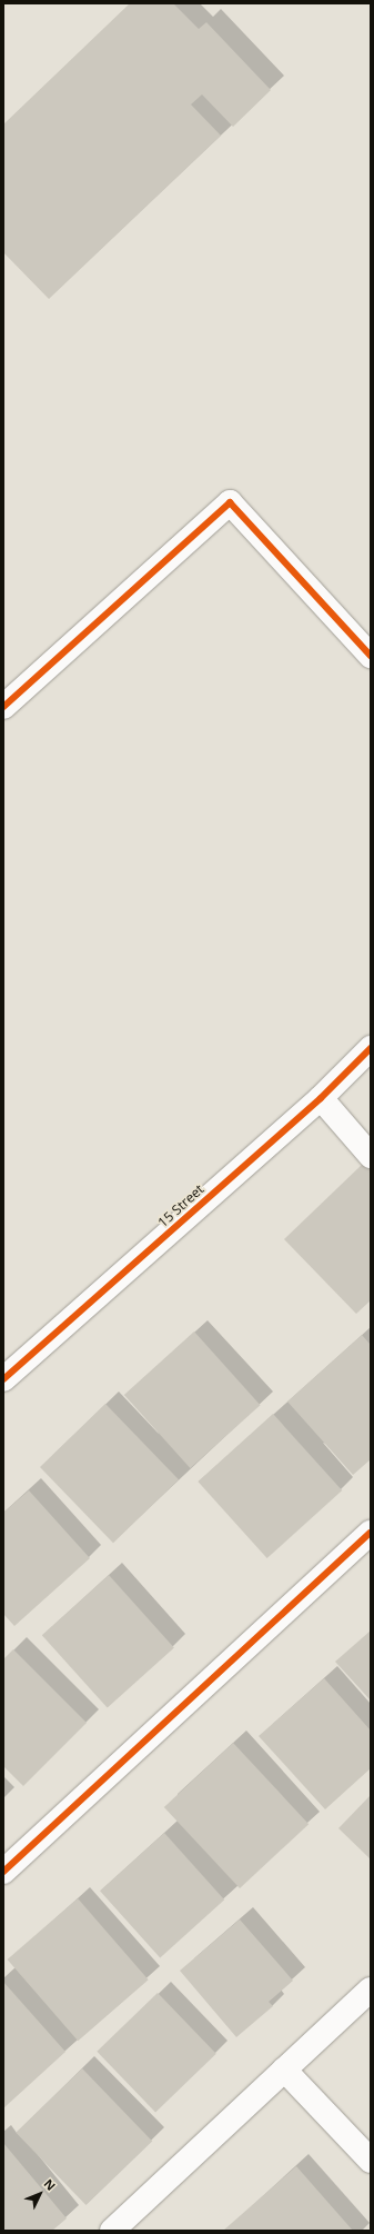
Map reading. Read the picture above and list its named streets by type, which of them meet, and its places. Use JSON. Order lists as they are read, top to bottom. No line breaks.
{"streets":{"street":["15 Street"]},"north":"top right"}
